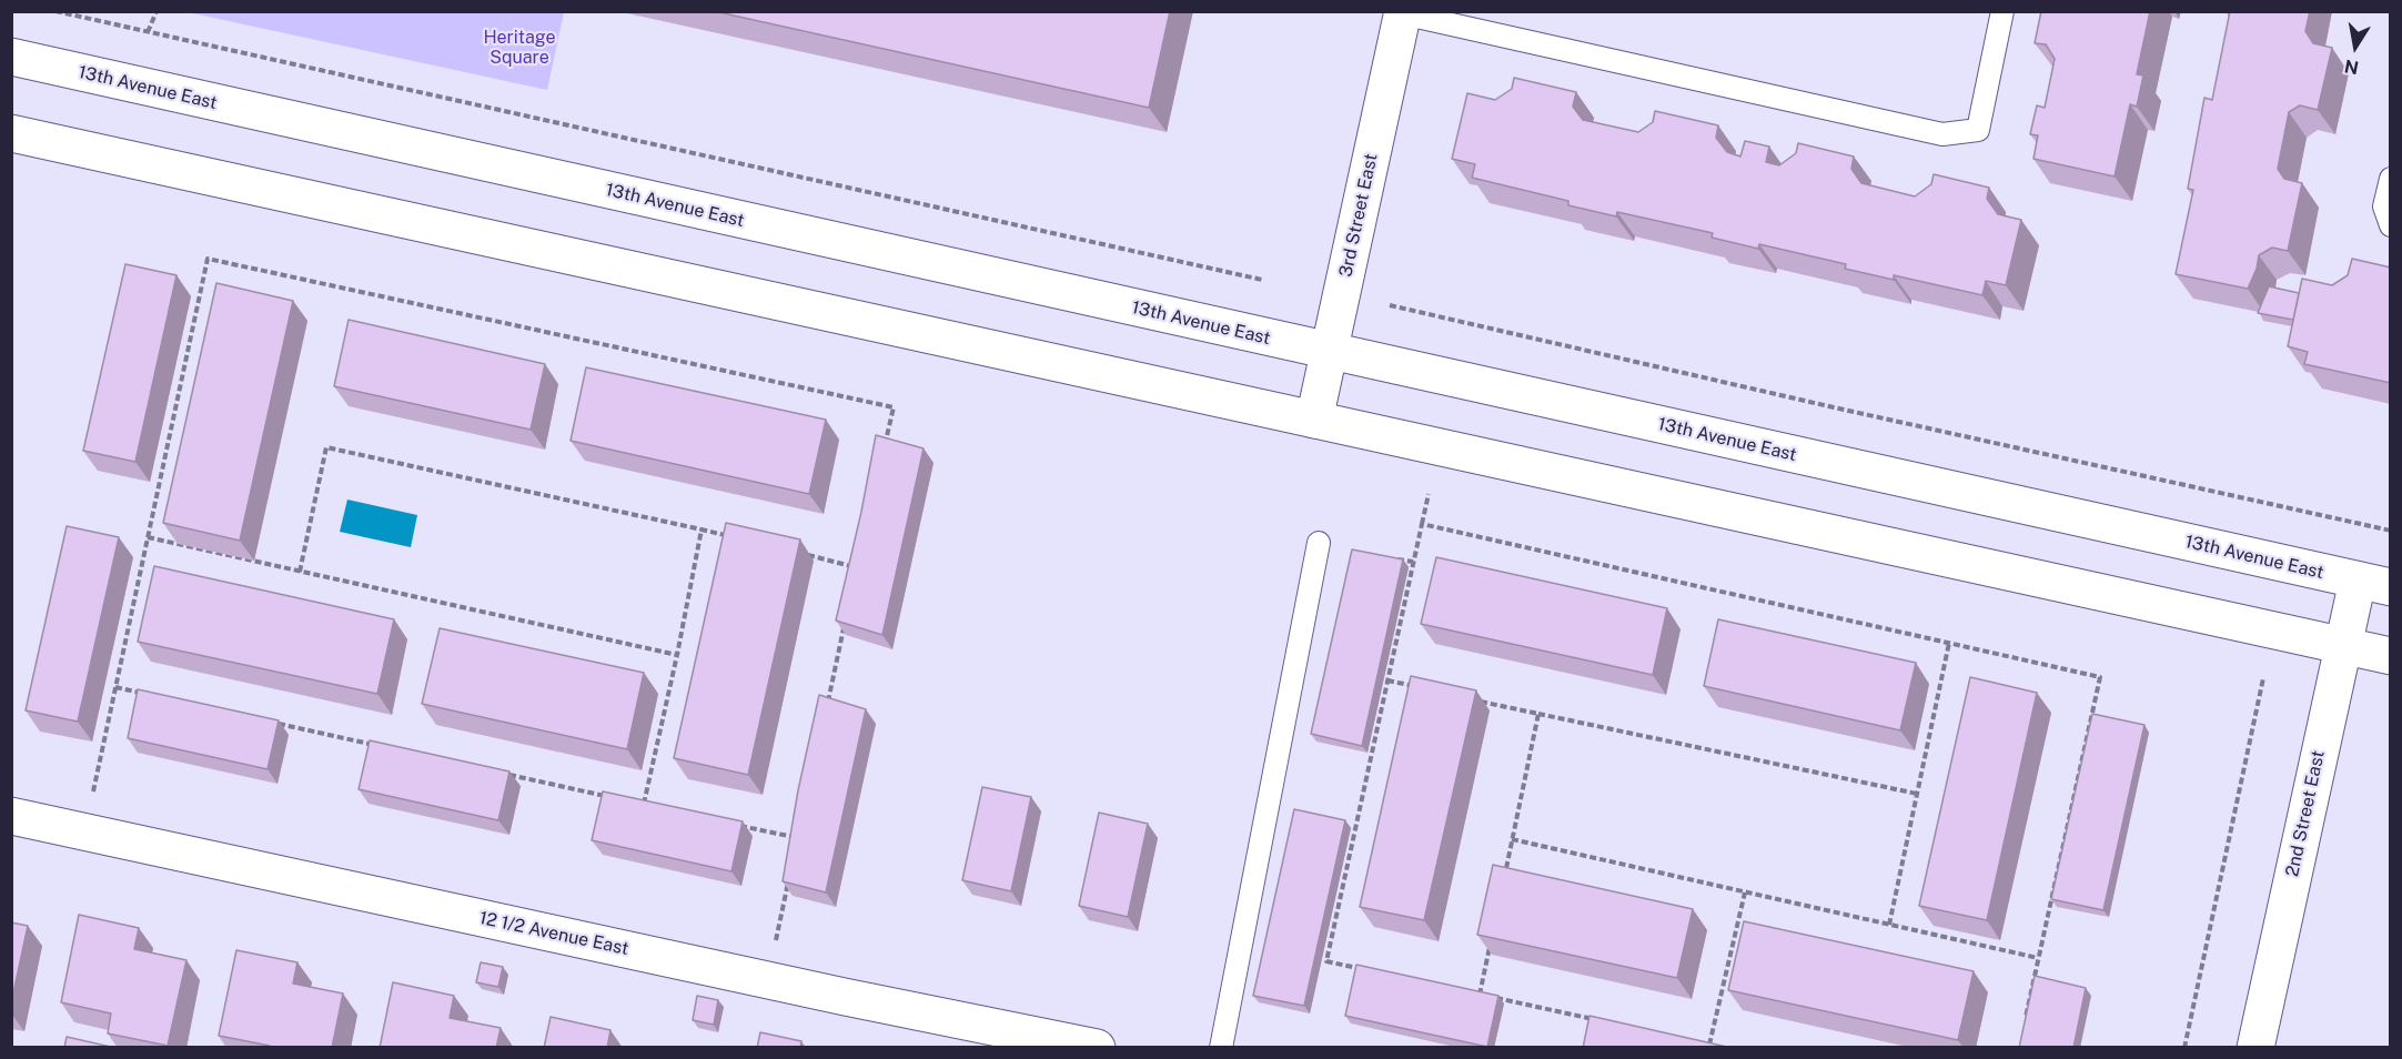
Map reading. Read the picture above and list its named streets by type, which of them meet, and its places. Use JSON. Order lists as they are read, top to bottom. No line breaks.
{"streets":{"main road":["13th Avenue East","3rd Street East","2nd Street East","12 1/2 Avenue East"]},"crossings":[["13th Avenue East","3rd Street East"],["13th Avenue East","2nd Street East"]],"parks":["Heritage Square"],"north":"bottom"}
